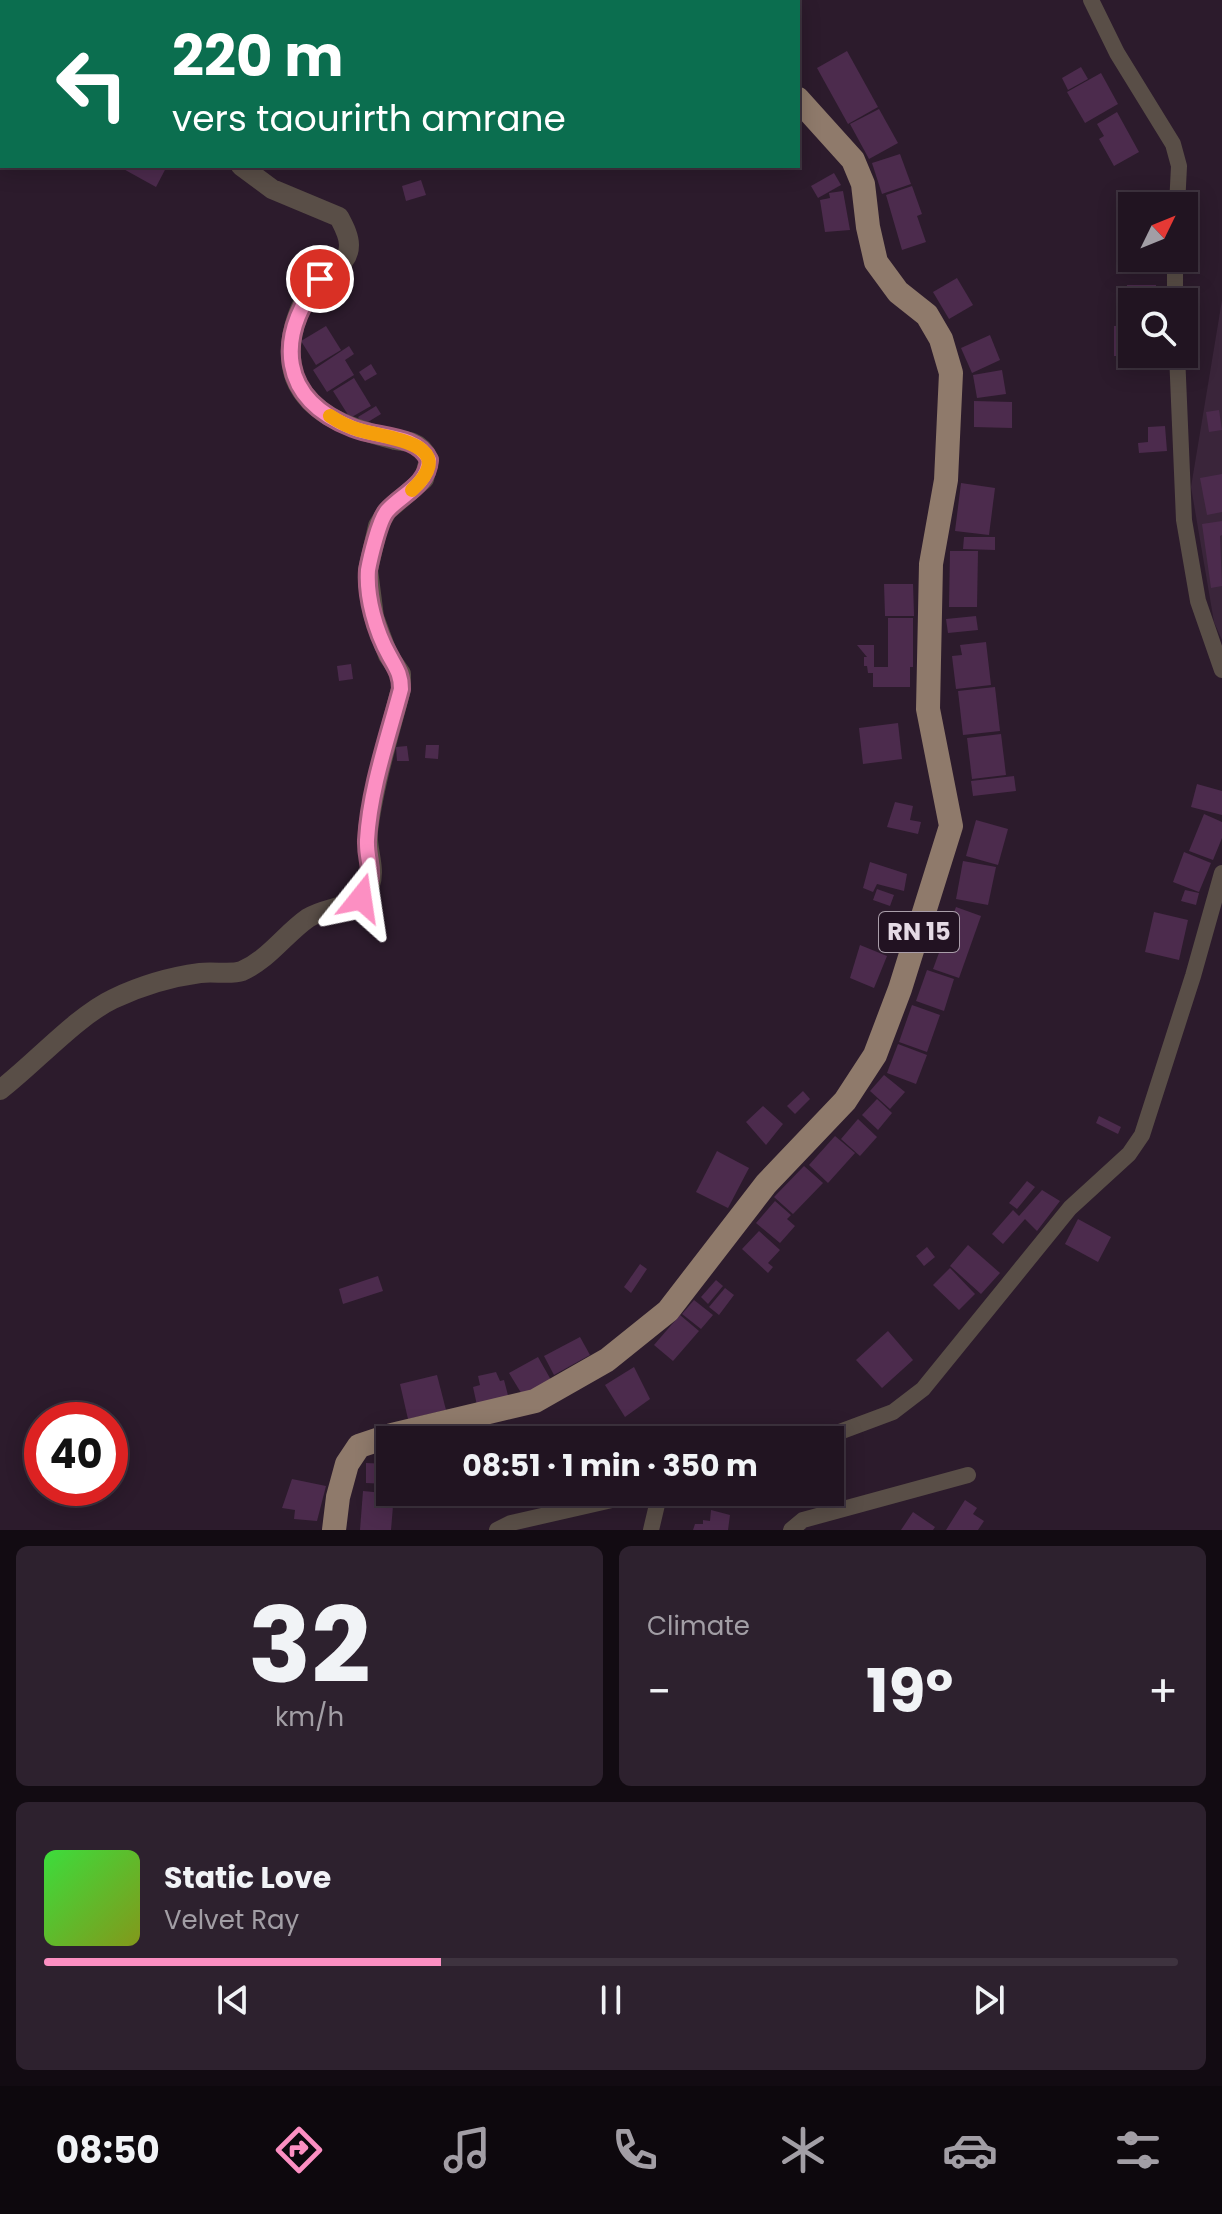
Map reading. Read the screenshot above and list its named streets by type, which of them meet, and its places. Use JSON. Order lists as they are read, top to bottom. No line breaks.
{"streets":{"main road":["RN 15"]},"north":"top right","page":{"turn":["220 m","vers taourirth amrane"],"limit":"40","trip":"08:51 · 1 min · 350 m","tile":[["32","km/h"],"Climate"],"heat":["−","19°","+"],"song":["Static Love","Velvet Ray"],"tabs":"08:50"}}
